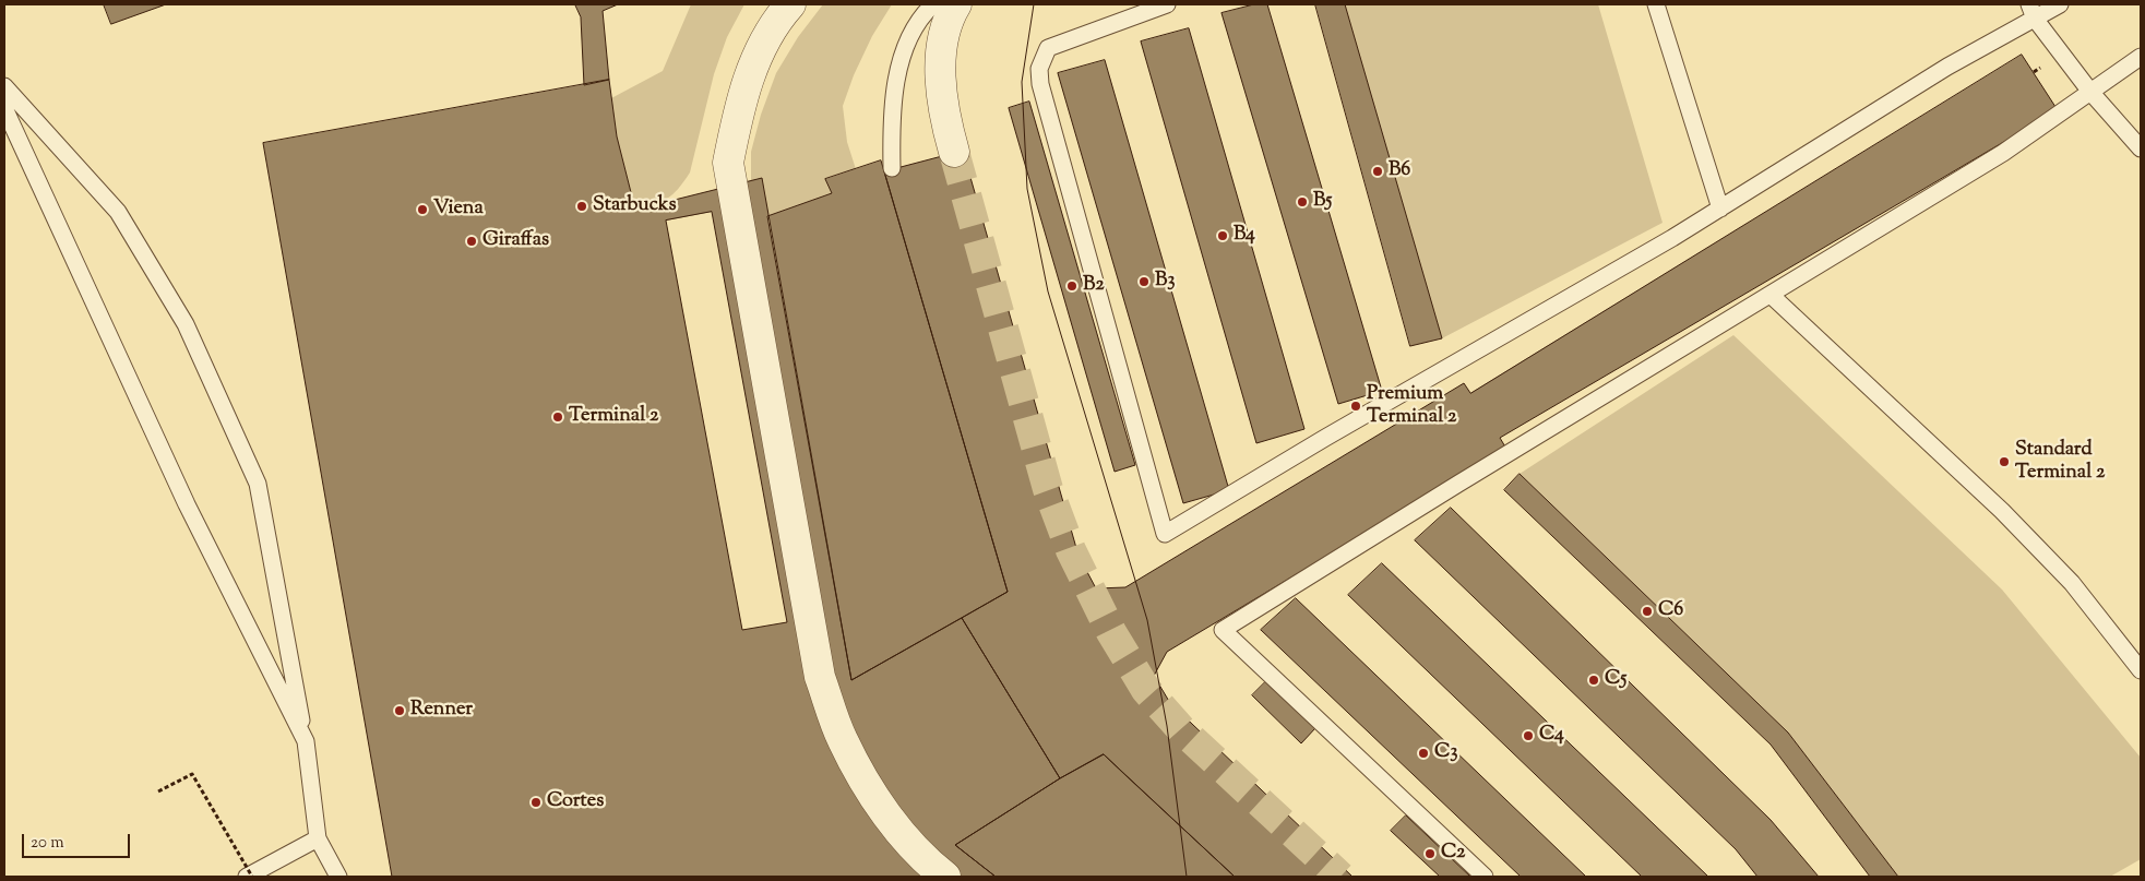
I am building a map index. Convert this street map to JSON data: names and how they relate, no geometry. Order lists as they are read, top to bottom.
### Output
{
  "places": [
    "B6",
    "B5",
    "Starbucks",
    "Viena",
    "B4",
    "Giraffas",
    "B3",
    "B2",
    "Premium Terminal 2",
    "Terminal 2",
    "Standard Terminal 2",
    "C6",
    "C5",
    "Renner",
    "C4",
    "C3",
    "Cortes",
    "C2"
  ],
  "scale_bar": "20 m"
}
